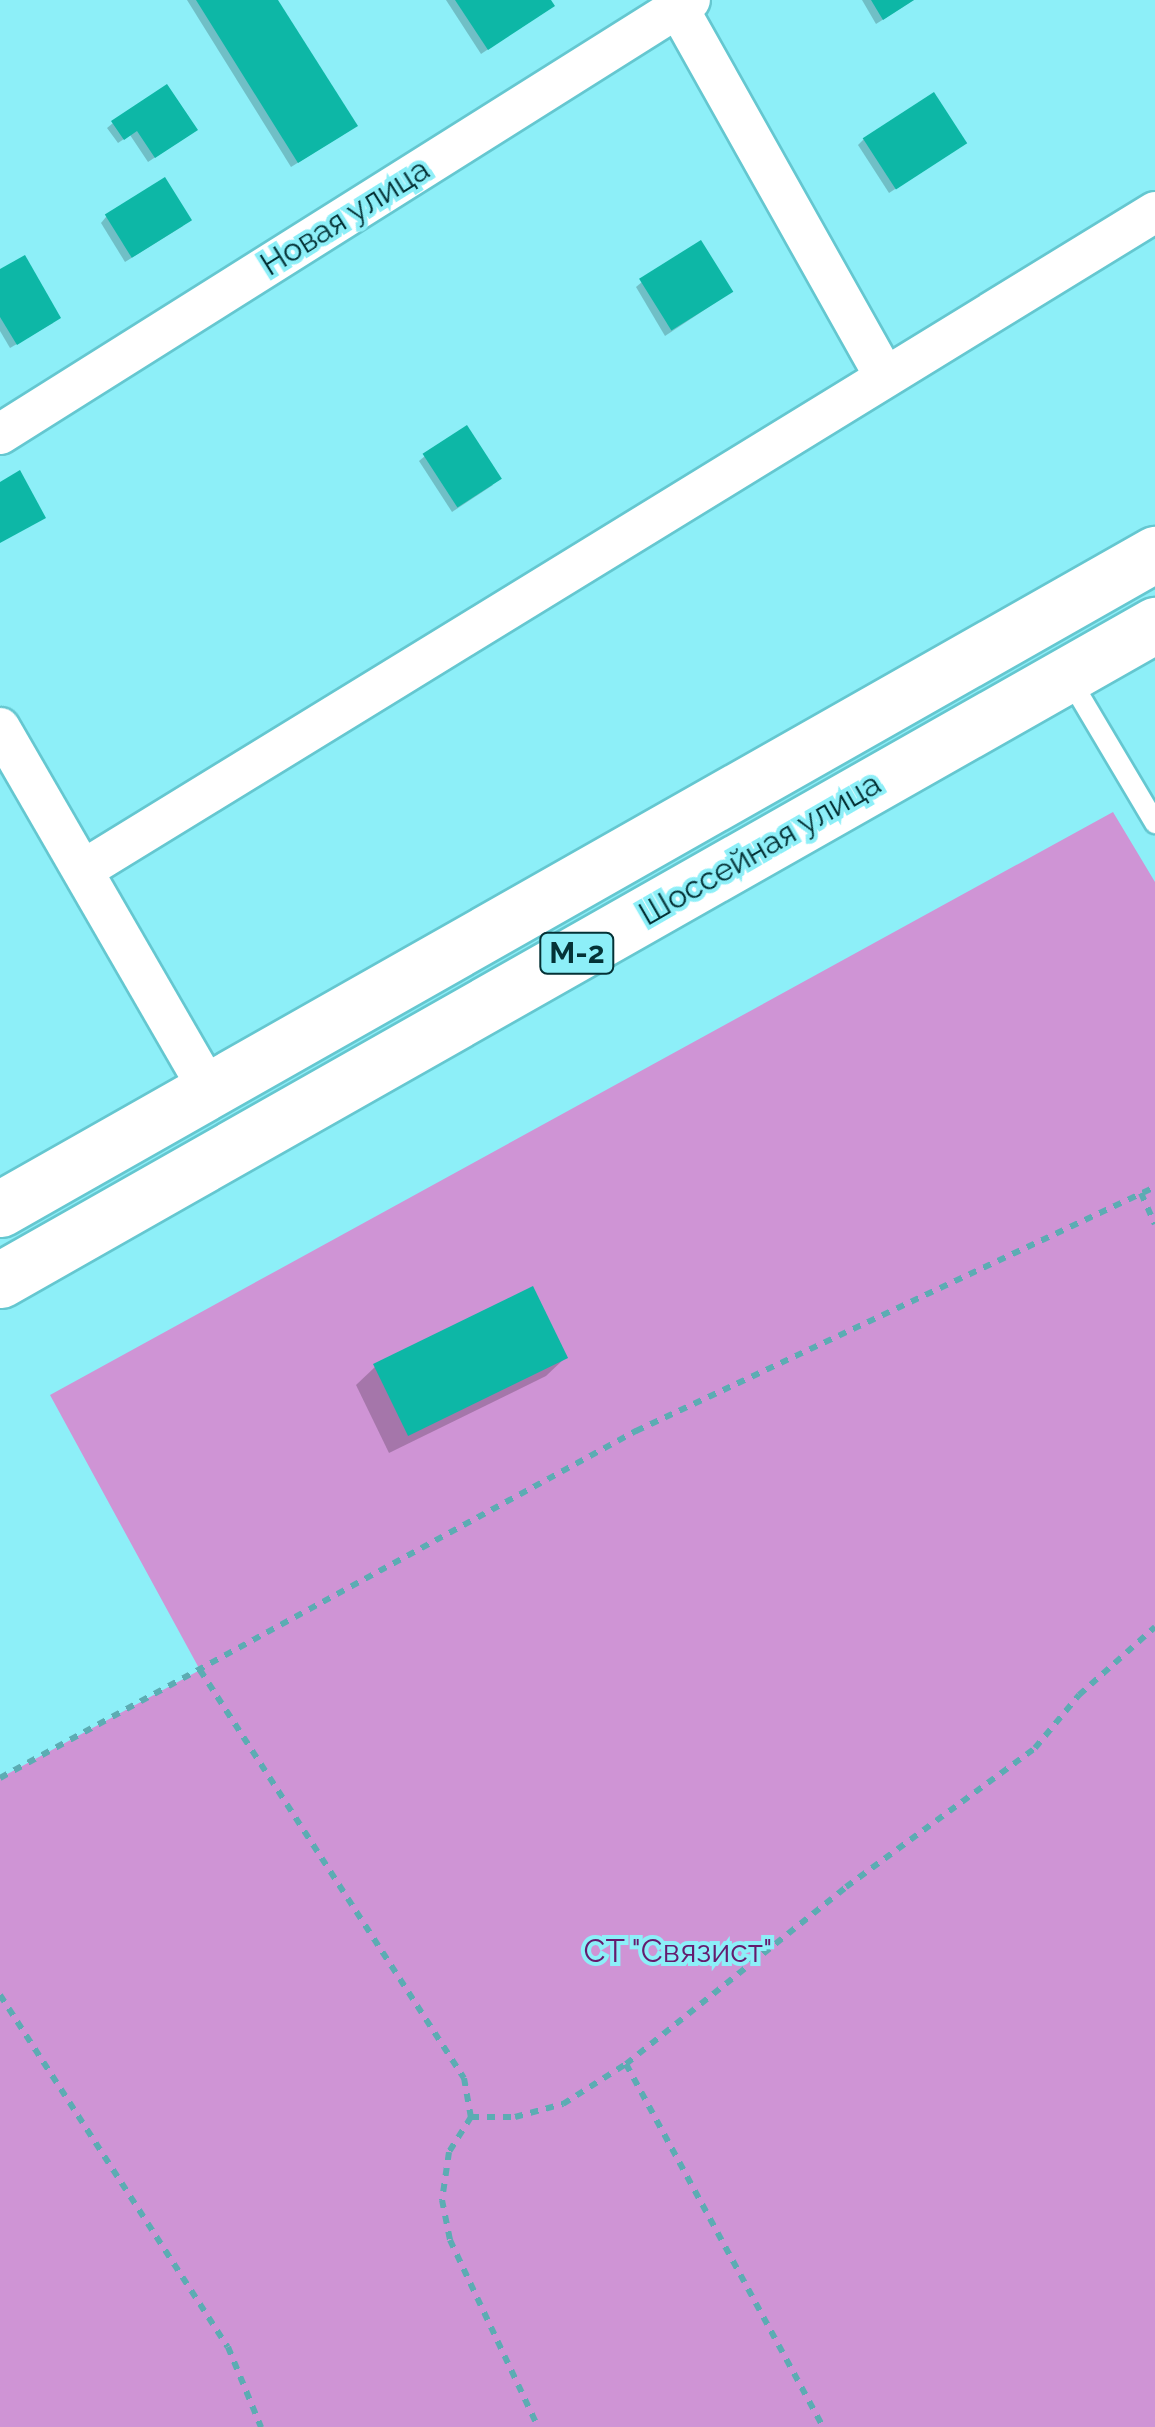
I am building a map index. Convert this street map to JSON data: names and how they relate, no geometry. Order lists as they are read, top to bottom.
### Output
{
  "streets": {
    "highway": ["Шоссейная улица", "М-2"],
    "street": ["Новая улица"]
  },
  "parks": ["СТ \"Связист\""]
}
